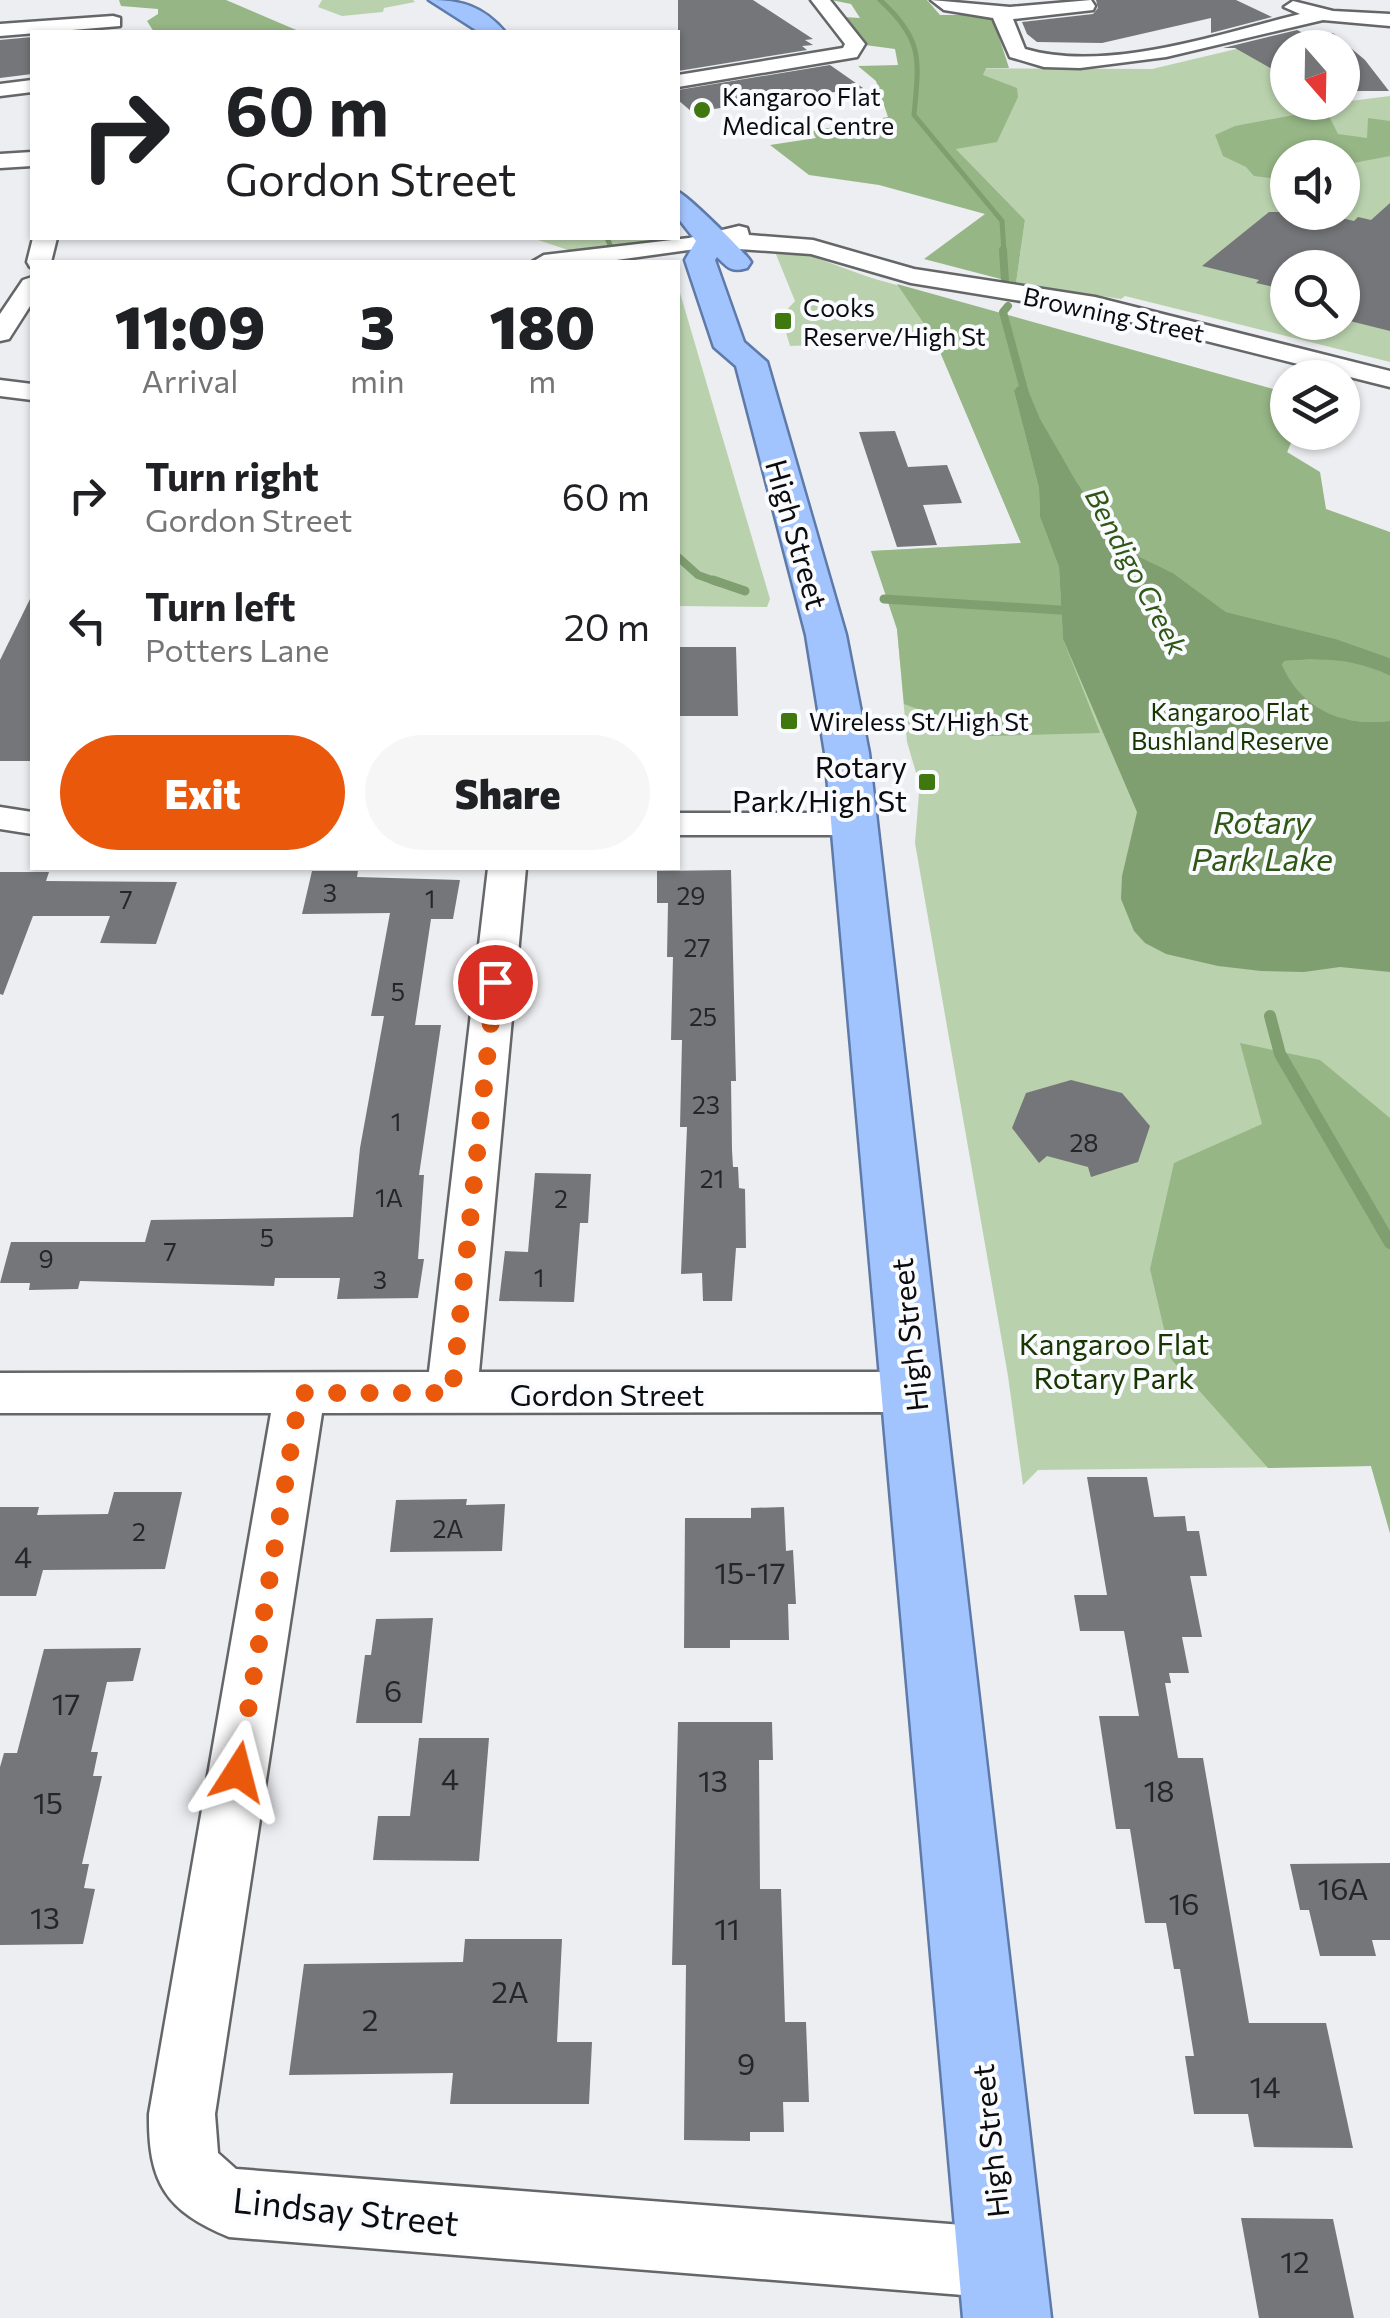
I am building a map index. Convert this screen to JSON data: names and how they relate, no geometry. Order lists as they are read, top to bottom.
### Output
{
  "streets": {
    "highway": ["High Street"],
    "street": ["Browning Street", "Gordon Street", "Lindsay Street"]
  },
  "crossings": [
    ["Browning Street", "High Street"],
    ["High Street", "Gordon Street"],
    ["High Street", "Lindsay Street"],
    ["Gordon Street", "Lindsay Street"]
  ],
  "water": ["Bendigo Creek", "Rotary Park Lake"],
  "parks": ["Kangaroo Flat Bushland Reserve", "Kangaroo Flat Rotary Park"],
  "places": {
    "other": ["Kangaroo Flat Medical Centre"],
    "transit": ["Cooks Reserve/High St", "Wireless St/High St", "Rotary Park/High St"]
  },
  "house_numbers": [
    "3",
    "29",
    "1",
    "7",
    "27",
    "5",
    "25",
    "23",
    "1",
    "28",
    "21",
    "1A",
    "2",
    "5",
    "7",
    "9",
    "1",
    "3",
    "2A",
    "2",
    "4",
    "15-17",
    "6",
    "17",
    "4",
    "13",
    "18",
    "15",
    "16A",
    "16",
    "13",
    "11",
    "2A",
    "2",
    "9",
    "14",
    "12"
  ],
  "north": "bottom",
  "page": {
    "turn": ["60 m", "Gordon Street"],
    "eta": [
      "11:09",
      "Arrival",
      "3",
      "min",
      "180",
      "m"
    ],
    "list": [
      {
        "name": "Turn right",
        "note": "Gordon Street",
        "value": "60 m"
      },
      {
        "name": "Turn left",
        "note": "Potters Lane",
        "value": "20 m"
      }
    ],
    "buttons": ["Exit", "Share"]
  }
}
